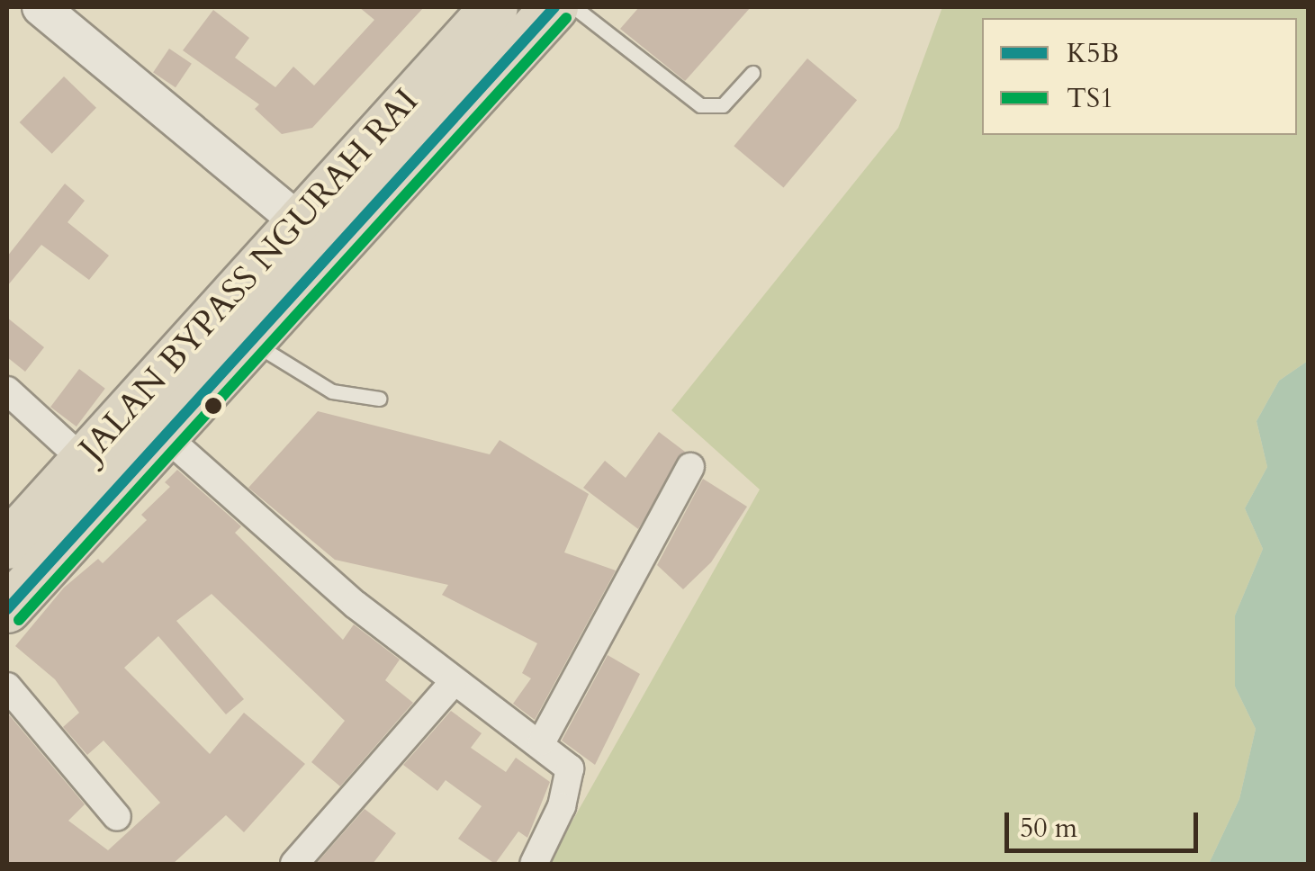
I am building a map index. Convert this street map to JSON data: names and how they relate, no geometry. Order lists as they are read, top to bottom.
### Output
{
  "streets": {
    "highway": ["JALAN BYPASS NGURAH RAI"]
  },
  "lines": ["transit line K5B", "transit line TS1"],
  "legend": ["K5B", "TS1"],
  "scale_bar": "50 m"
}
